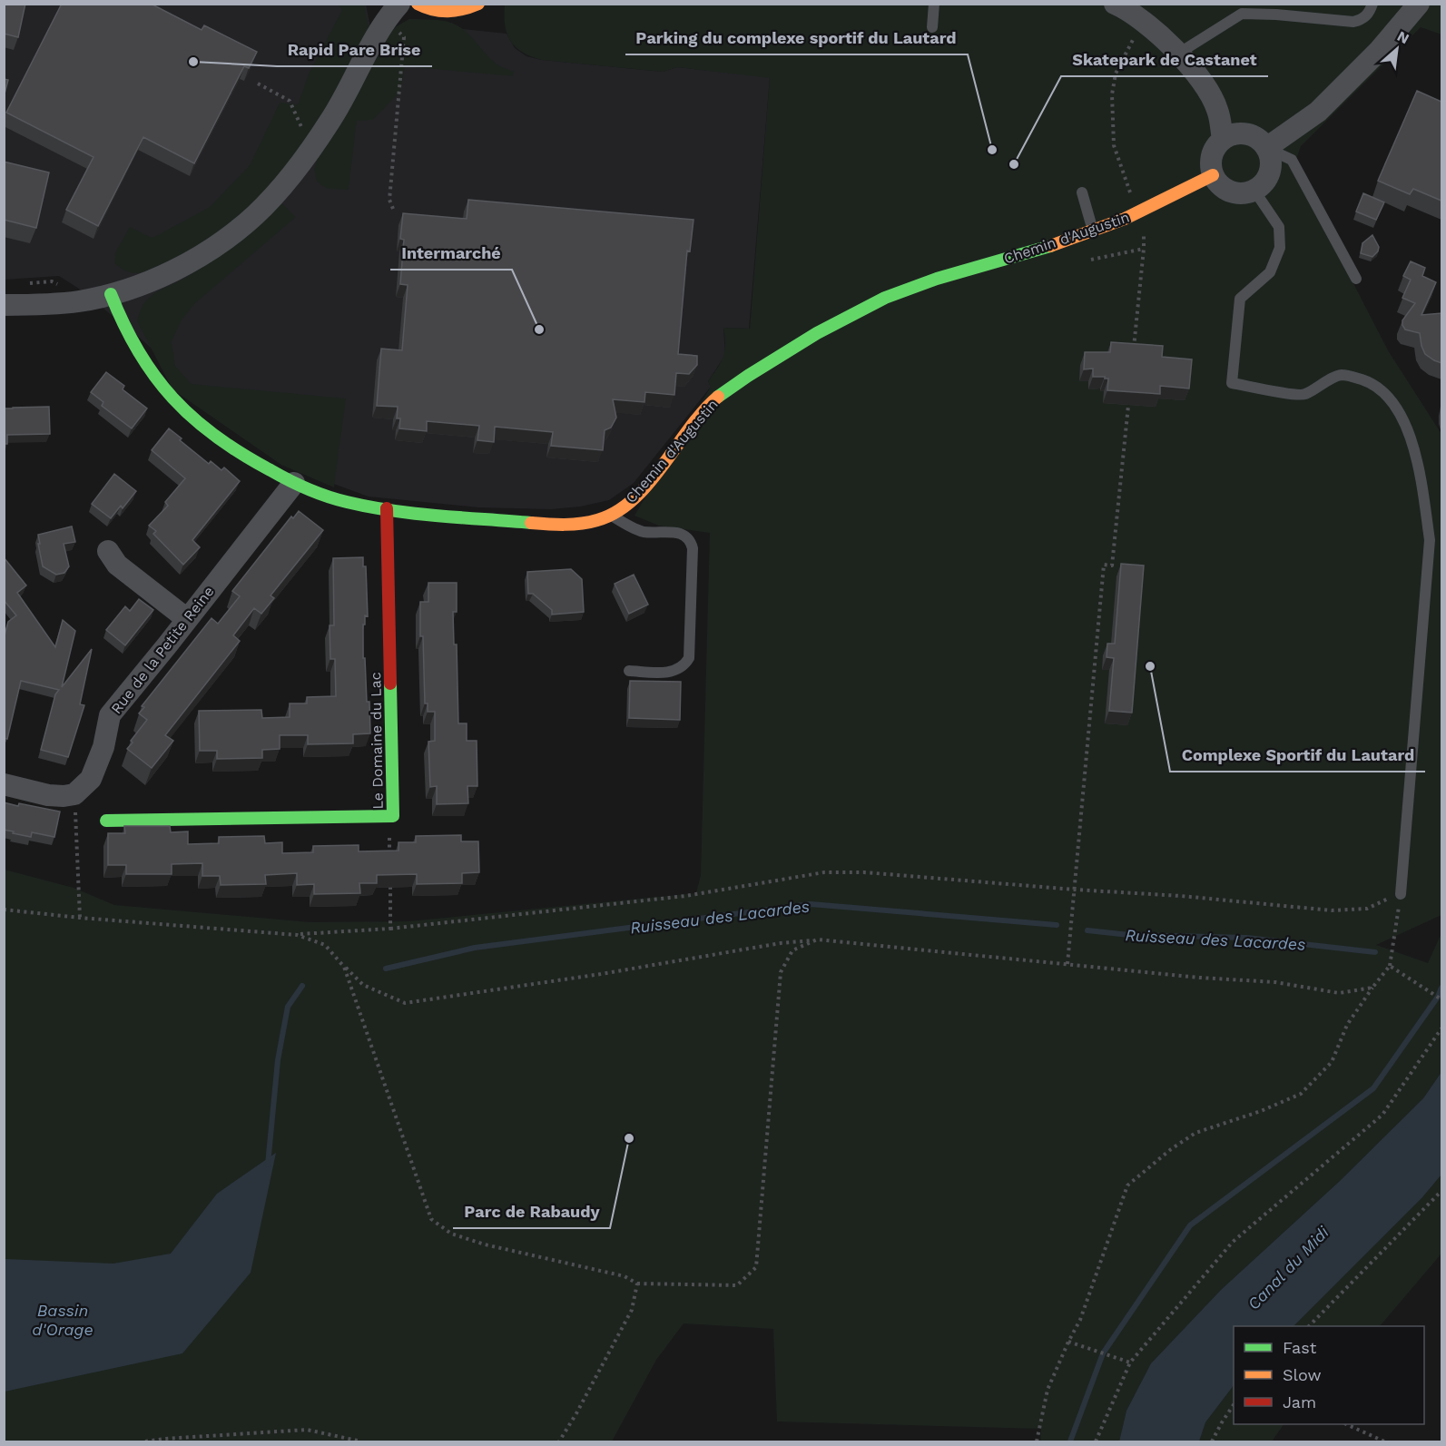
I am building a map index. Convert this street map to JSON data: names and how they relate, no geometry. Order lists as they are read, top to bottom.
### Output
{
  "streets": {
    "street": ["Chemin d'Augustin", "Rue de la Petite Reine", "Le Domaine du Lac"]
  },
  "crossings": [
    ["Chemin d'Augustin", "Rue de la Petite Reine"],
    ["Chemin d'Augustin", "Le Domaine du Lac"]
  ],
  "water": ["Ruisseau des Lacardes", "Canal du Midi", "Bassin d'Orage"],
  "places": [
    "Rapid Pare Brise",
    "Parking du complexe sportif du Lautard",
    "Skatepark de Castanet",
    "Intermarché",
    "Complexe Sportif du Lautard",
    "Parc de Rabaudy"
  ],
  "legend": ["Fast", "Slow", "Jam"],
  "north": "top right"
}
